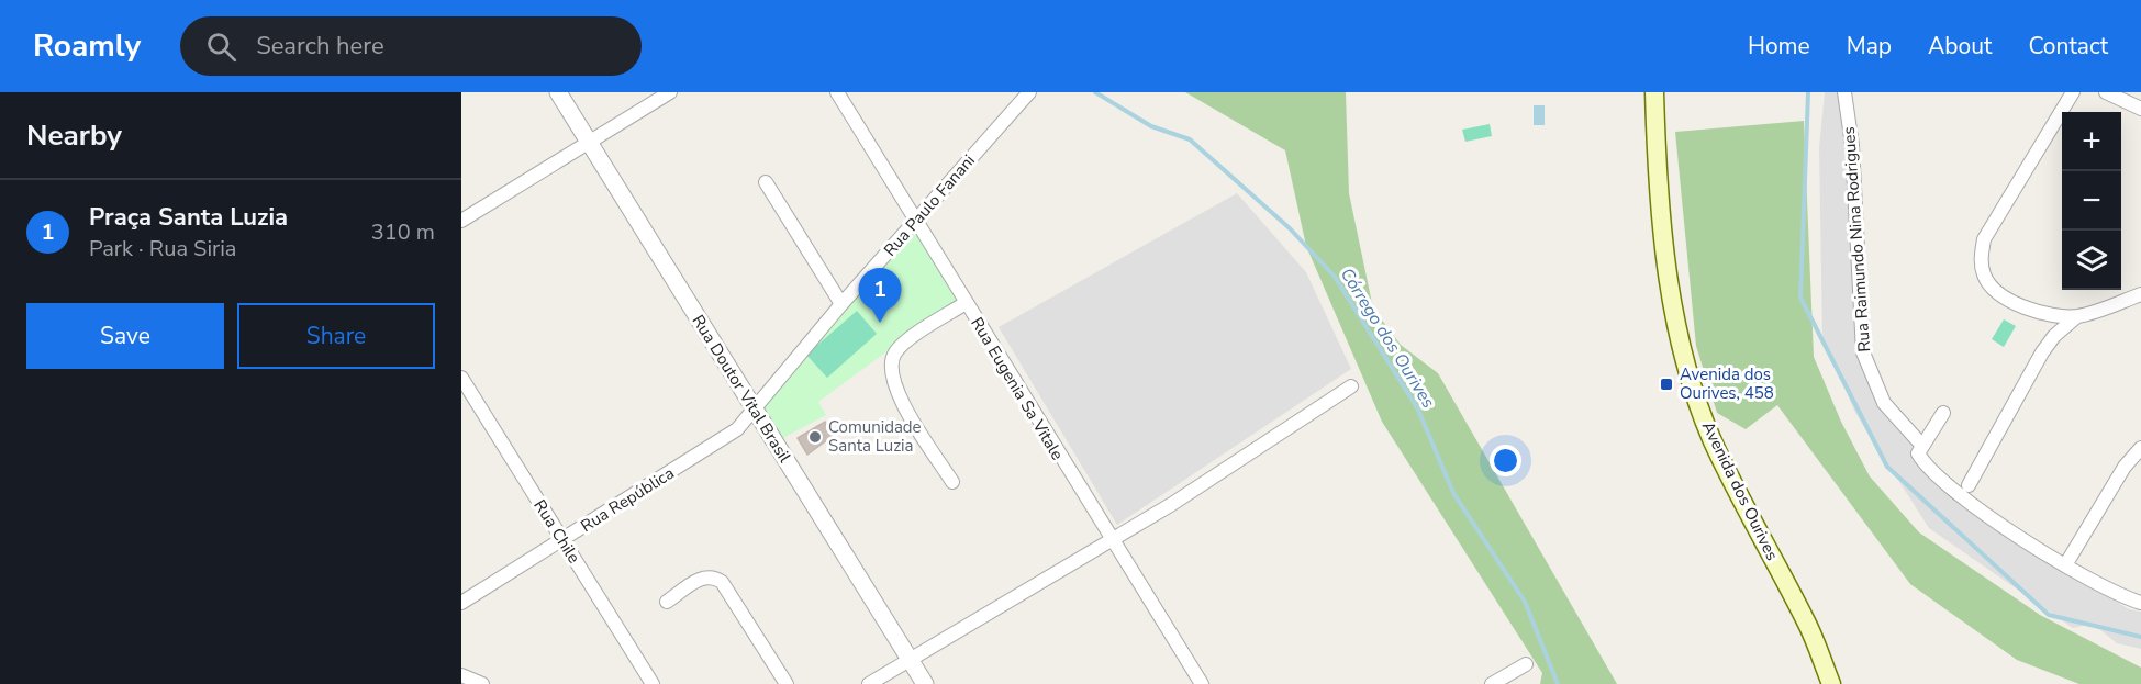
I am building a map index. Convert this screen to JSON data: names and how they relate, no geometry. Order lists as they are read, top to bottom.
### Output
{
  "streets": {
    "main road": ["Avenida dos Ourives"],
    "street": [
      "Rua Paulo Fanani",
      "Rua Raimundo Nina Rodrigues",
      "Rua Doutor Vital Brasil",
      "Rua Eugenia Sa Vitale",
      "Rua República",
      "Rua Chile"
    ]
  },
  "crossings": [
    ["Rua Paulo Fanani", "Rua Doutor Vital Brasil"],
    ["Rua Paulo Fanani", "Rua Eugenia Sa Vitale"],
    ["Rua Paulo Fanani", "Rua República"],
    ["Rua Doutor Vital Brasil", "Rua República"],
    ["Rua República", "Rua Chile"]
  ],
  "water": ["Córrego dos Ourives"],
  "places": {
    "transit": ["Avenida dos Ourives, 458"],
    "other": ["Comunidade Santa Luzia"]
  },
  "page": {
    "header": "Roamly",
    "search": "Search here",
    "nav": [
      "Home",
      "Map",
      "About",
      "Contact"
    ],
    "heading": "Nearby",
    "map_buttons": ["+", "−"],
    "list": [
      {
        "mark": "1",
        "name": "Praça Santa Luzia",
        "note": "Park · Rua Siria",
        "value": "310 m"
      }
    ],
    "pins": "1",
    "buttons": ["Save", "Share"]
  }
}
